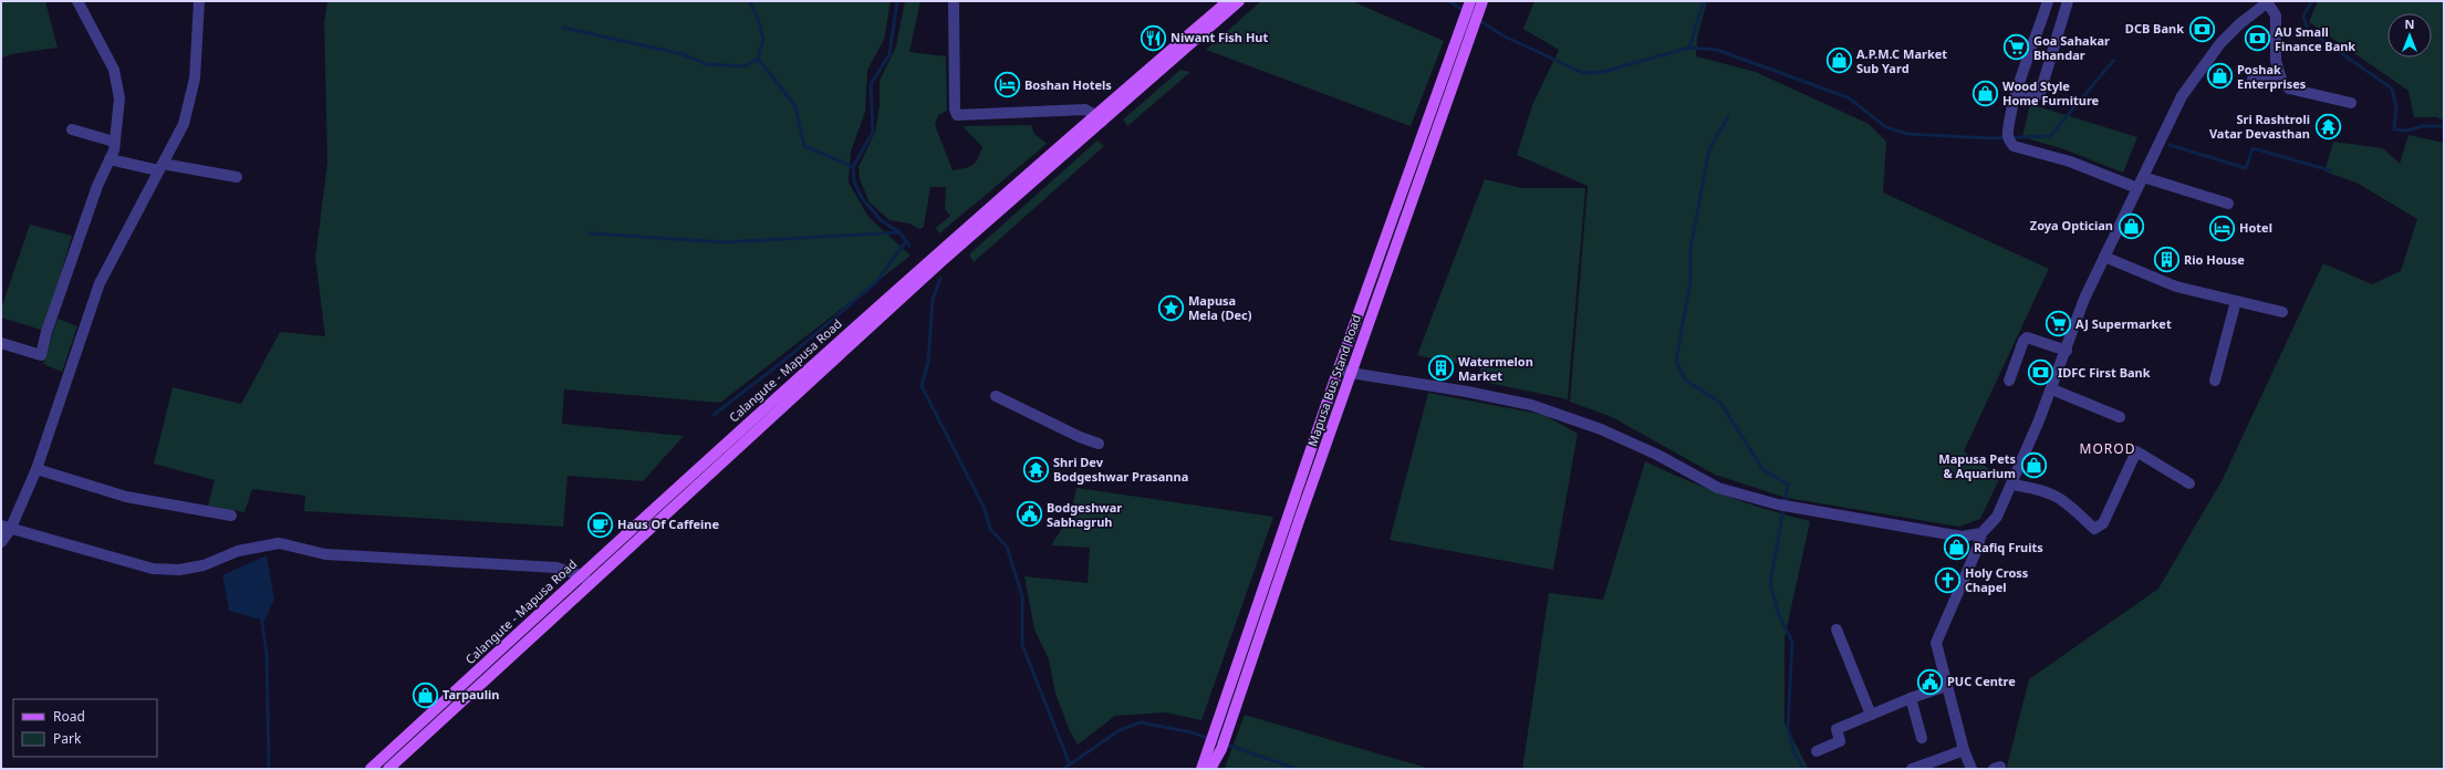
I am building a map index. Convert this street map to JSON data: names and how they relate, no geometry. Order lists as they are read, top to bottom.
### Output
{
  "streets": {
    "main road": ["Calangute - Mapusa Road", "Mapusa Bus Stand Road"]
  },
  "districts": ["MOROD"],
  "places": {
    "bank": ["DCB Bank", "AU Small Finance Bank", "IDFC First Bank"],
    "restaurant": ["Niwant Fish Hut"],
    "supermarket": ["Goa Sahakar Bhandar", "AJ Supermarket"],
    "shop": [
      "A.P.M.C Market Sub Yard",
      "Poshak Enterprises",
      "Wood Style Home Furniture",
      "Zoya Optician",
      "Mapusa Pets & Aquarium",
      "Rafiq Fruits",
      "Tarpaulin"
    ],
    "hotel": ["Boshan Hotels", "Hotel"],
    "temple": ["Sri Rashtroli Vatar Devasthan", "Shri Dev Bodgeshwar Prasanna"],
    "building": ["Rio House", "Watermelon Market"],
    "place": ["Mapusa Mela (Dec)"],
    "public building": ["Bodgeshwar Sabhagruh", "PUC Centre"],
    "cafe": ["Haus Of Caffeine"],
    "church": ["Holy Cross Chapel"]
  },
  "legend": ["Road", "Park"],
  "north": "top"
}
